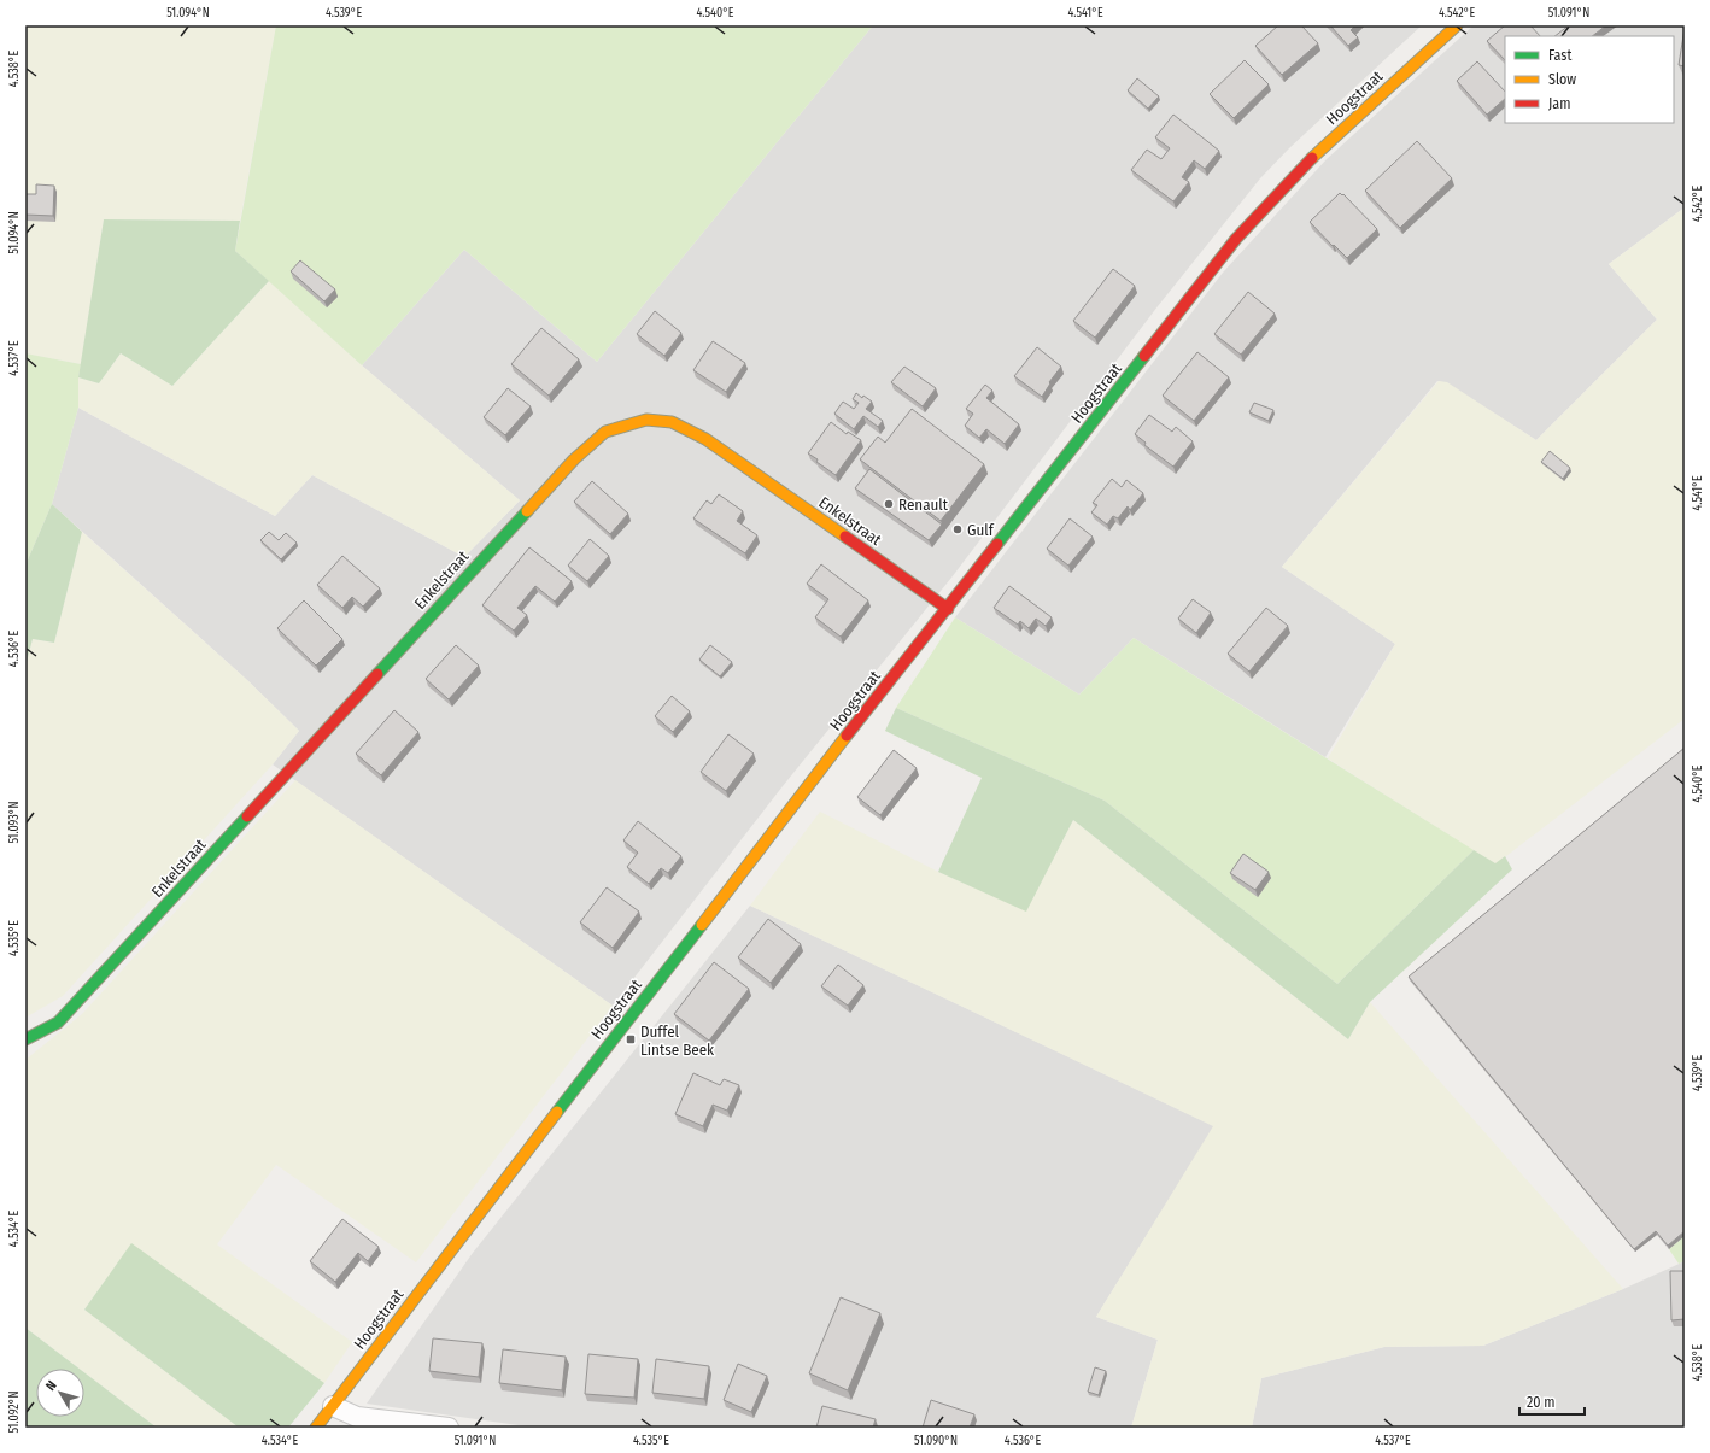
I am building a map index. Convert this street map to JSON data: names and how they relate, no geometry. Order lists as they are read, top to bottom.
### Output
{
  "streets": {
    "street": ["Hoogstraat", "Enkelstraat"]
  },
  "crossings": [
    ["Hoogstraat", "Enkelstraat"]
  ],
  "places": {
    "other": ["Renault", "Gulf"],
    "transit": ["Duffel Lintse Beek"]
  },
  "legend": ["Fast", "Slow", "Jam"],
  "scale_bar": "20 m",
  "north": "top left",
  "coordinates": [
    "51.094°N",
    "4.539°E",
    "4.540°E",
    "4.541°E",
    "4.542°E",
    "51.091°N",
    "4.538°E",
    "4.537°E",
    "4.536°E",
    "51.093°N",
    "4.535°E",
    "4.534°E",
    "51.092°N",
    "51.090°N"
  ]
}
